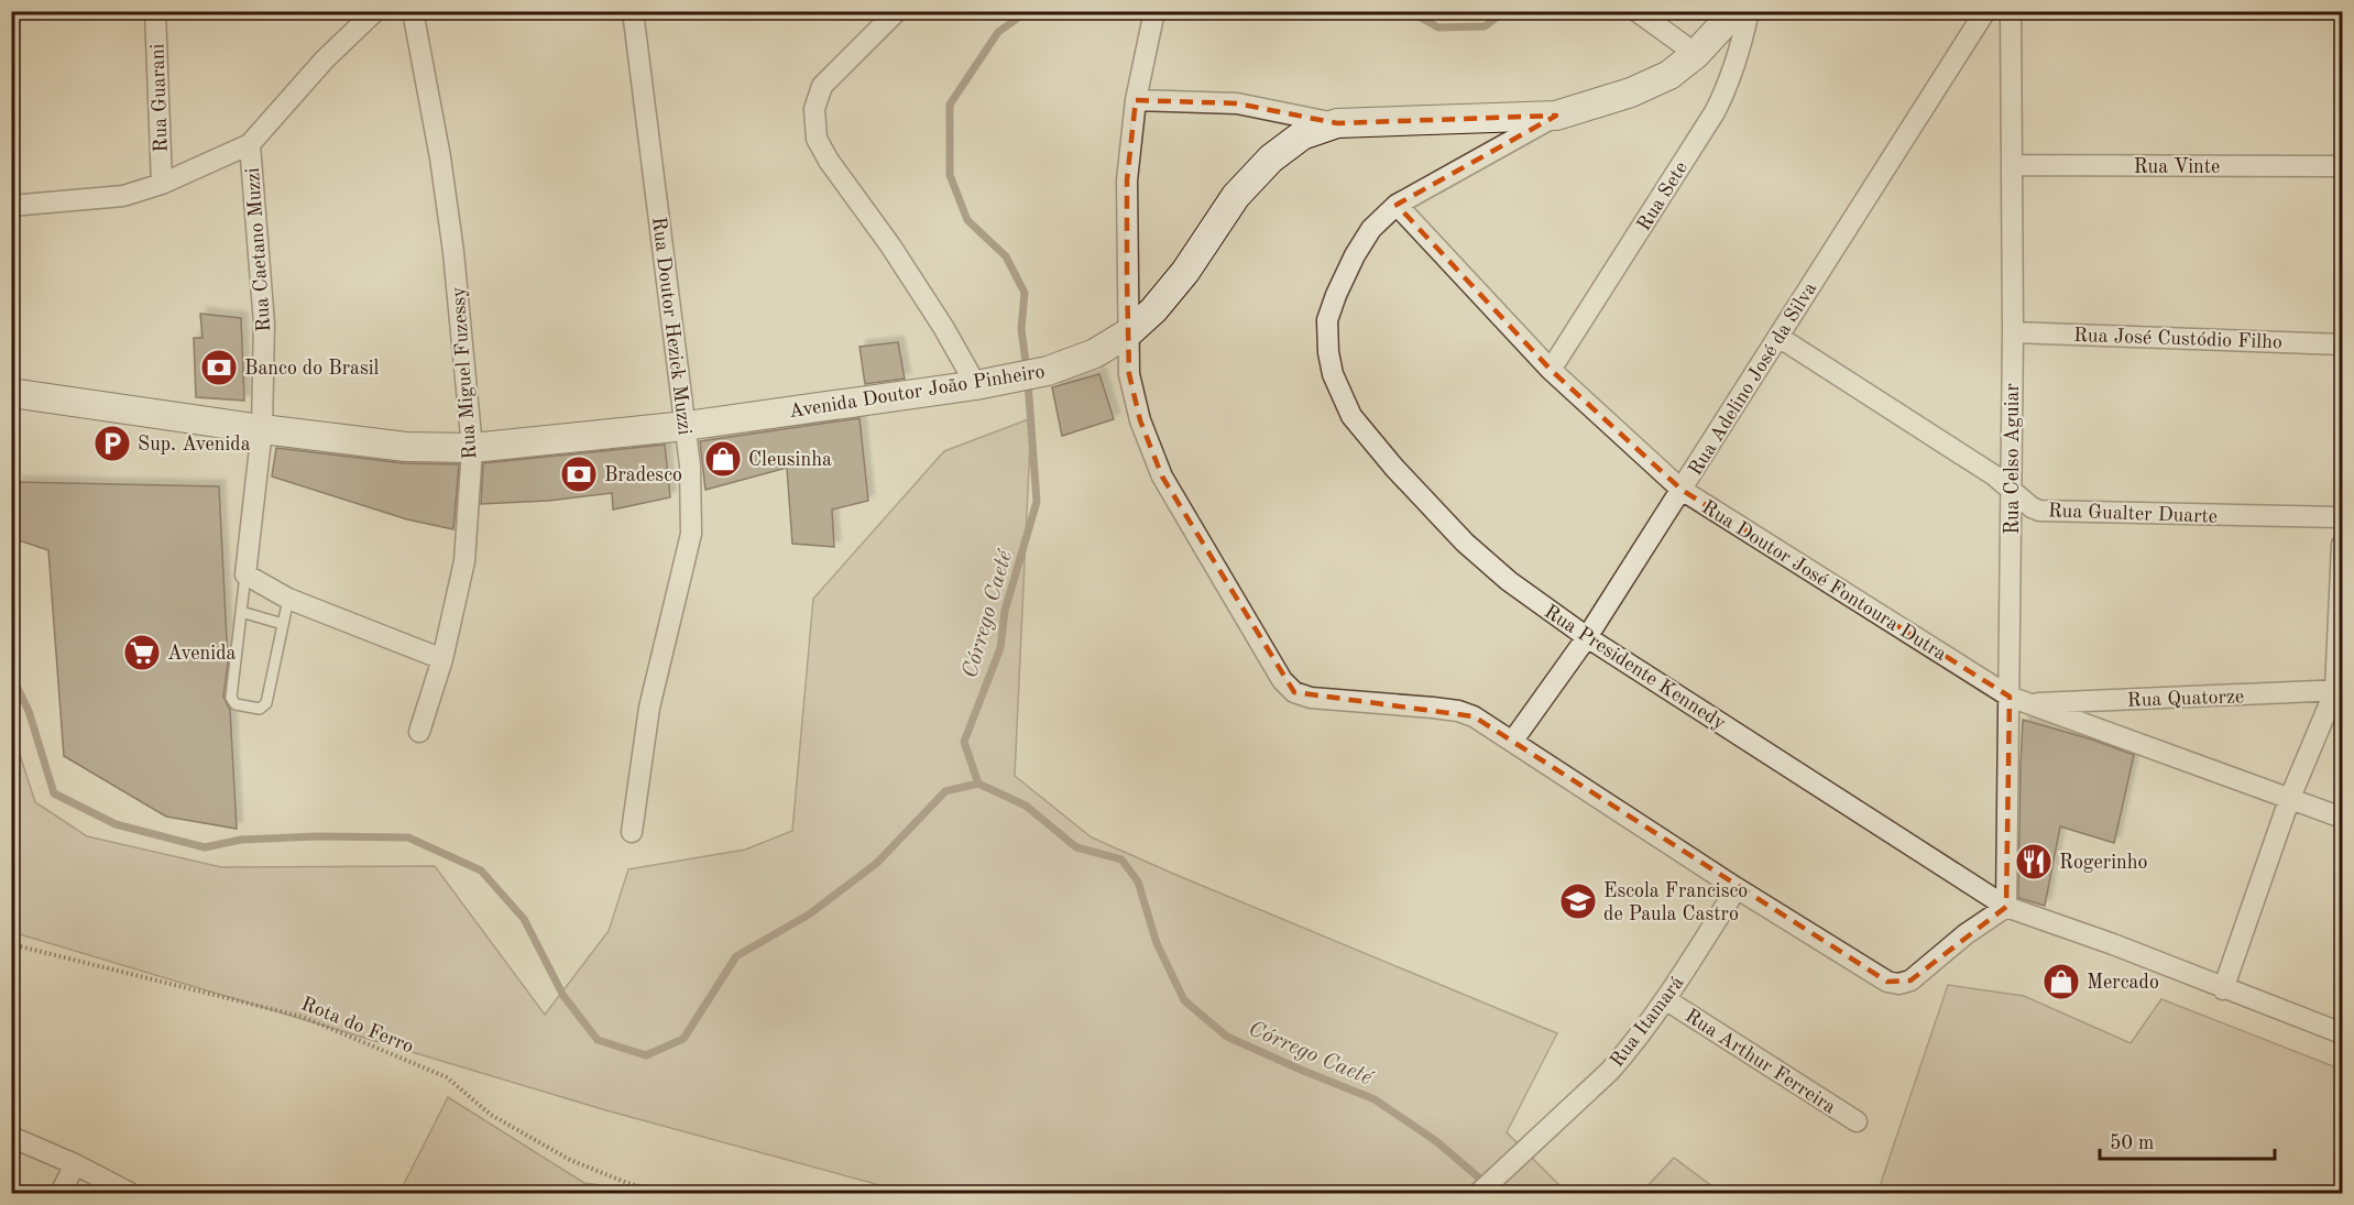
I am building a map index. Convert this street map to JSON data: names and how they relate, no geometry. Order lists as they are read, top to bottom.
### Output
{
  "streets": {
    "main road": ["Avenida Doutor João Pinheiro"],
    "street": [
      "Rua Guarani",
      "Rua Vinte",
      "Rua Sete",
      "Rua Caetano Muzzi",
      "Rua Doutor Hezick Muzzi",
      "Rua José Custódio Filho",
      "Rua Miguel Fuzessy",
      "Rua Adelino José da Silva",
      "Rua Celso Aguiar",
      "Rua Gualter Duarte",
      "Rua Doutor José Fontoura Dutra",
      "Rua Presidente Kennedy",
      "Rua Quatorze",
      "Rua Itamará",
      "Rua Arthur Ferreira"
    ],
    "path": ["Rota do Ferro"]
  },
  "crossings": [
    ["Rua Vinte", "Rua Celso Aguiar"],
    ["Rua Sete", "Rua Doutor José Fontoura Dutra"],
    ["Rua Caetano Muzzi", "Avenida Doutor João Pinheiro"],
    ["Rua Doutor Hezick Muzzi", "Avenida Doutor João Pinheiro"],
    ["Rua José Custódio Filho", "Rua Celso Aguiar"],
    ["Rua Miguel Fuzessy", "Avenida Doutor João Pinheiro"],
    ["Rua Adelino José da Silva", "Rua Gualter Duarte"],
    ["Rua Adelino José da Silva", "Rua Doutor José Fontoura Dutra"],
    ["Rua Adelino José da Silva", "Rua Presidente Kennedy"],
    ["Avenida Doutor João Pinheiro", "Rua Presidente Kennedy"],
    ["Rua Celso Aguiar", "Rua Gualter Duarte"],
    ["Rua Celso Aguiar", "Rua Doutor José Fontoura Dutra"],
    ["Rua Celso Aguiar", "Rua Presidente Kennedy"],
    ["Rua Doutor José Fontoura Dutra", "Rua Presidente Kennedy"],
    ["Rua Doutor José Fontoura Dutra", "Rua Quatorze"],
    ["Rua Itamará", "Rua Arthur Ferreira"]
  ],
  "water": ["Córrego Caeté"],
  "places": {
    "bank": ["Banco do Brasil", "Bradesco"],
    "parking": ["Sup. Avenida"],
    "shop": ["Cleusinha", "Mercado"],
    "supermarket": ["Avenida"],
    "restaurant": ["Rogerinho"],
    "school or university": ["Escola Francisco de Paula Castro"]
  },
  "scale_bar": "50 m"
}
